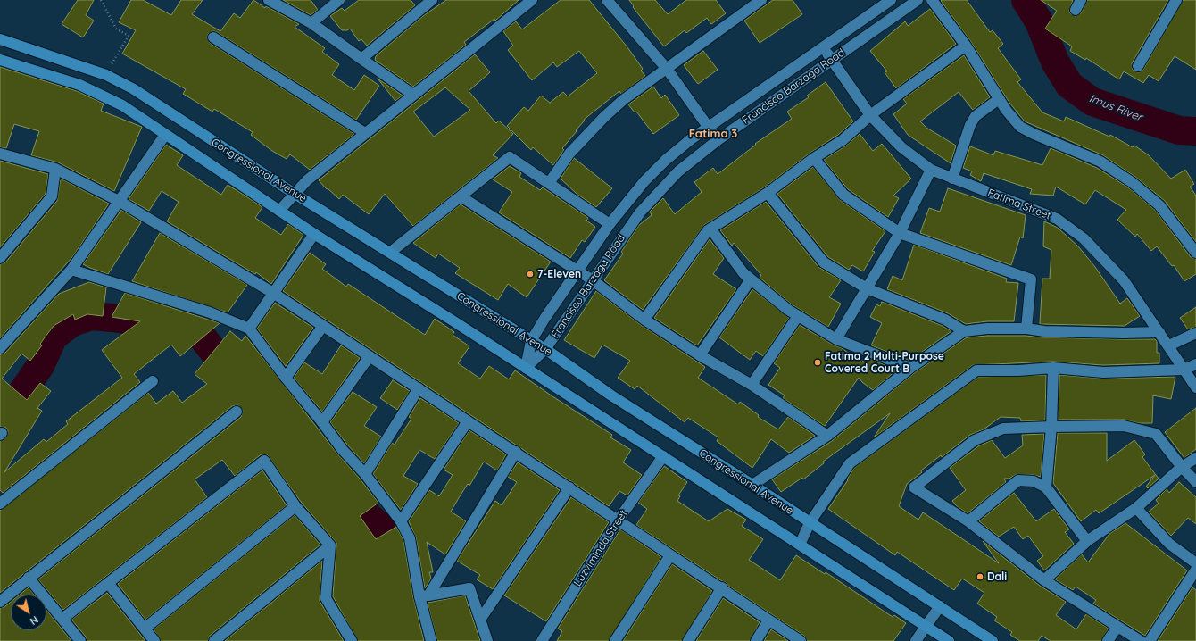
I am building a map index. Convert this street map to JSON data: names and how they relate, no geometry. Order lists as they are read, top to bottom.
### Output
{
  "streets": {
    "main road": ["Congressional Avenue"],
    "street": ["Francisco Barzaga Road", "Fatima Street", "Luzviminda Street"]
  },
  "crossings": [
    ["Francisco Barzaga Road", "Congressional Avenue"],
    ["Francisco Barzaga Road", "Fatima Street"],
    ["Congressional Avenue", "Luzviminda Street"]
  ],
  "districts": ["Fatima 3"],
  "water": ["Imus River"],
  "places": ["7-Eleven", "Fatima 2 Multi-Purpose Covered Court B", "Dali"],
  "north": "bottom right"
}
